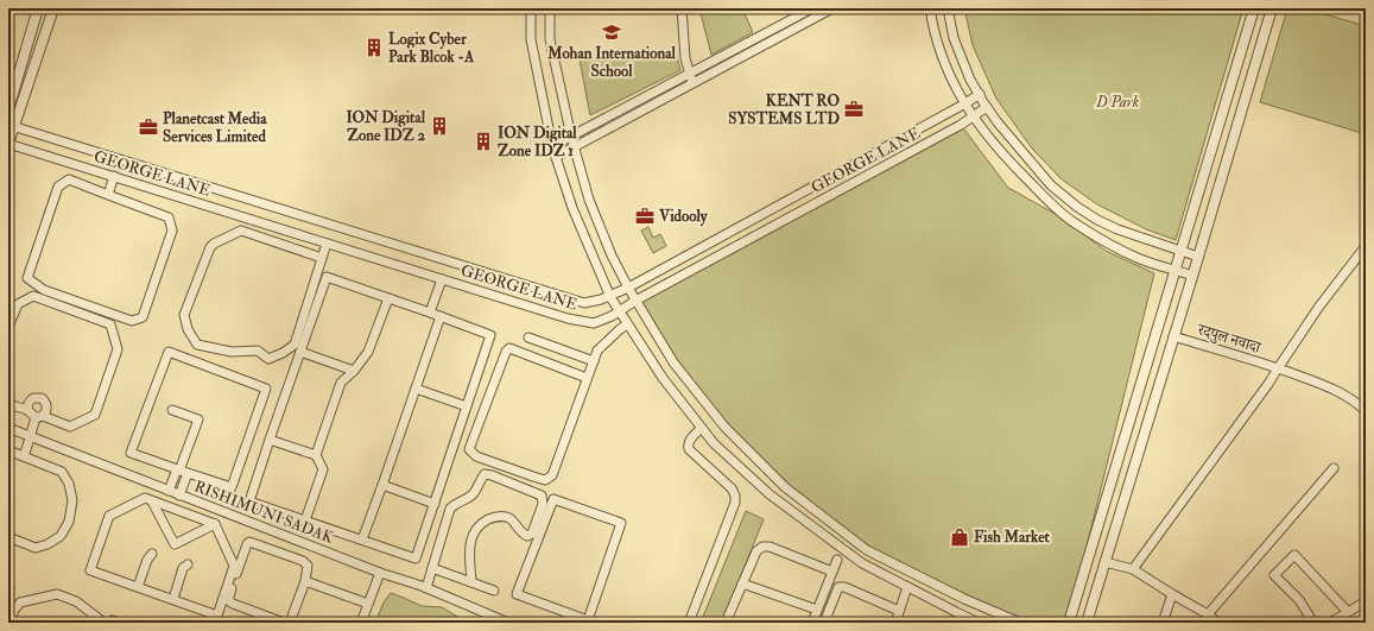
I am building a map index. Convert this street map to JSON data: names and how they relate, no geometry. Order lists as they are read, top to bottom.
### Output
{
  "streets": {
    "street": ["GEORGE LANE", "रदपुल नवादा", "RISHIMUNI SADAK"]
  },
  "parks": ["D Park"],
  "places": {
    "school or university": ["Mohan International School"],
    "building": ["Logix Cyber Park Blcok -A", "ION Digital Zone IDZ 2", "ION Digital Zone IDZ 1"],
    "office": ["KENT RO SYSTEMS LTD", "Planetcast Media Services Limited", "Vidooly"],
    "shop": ["Fish Market"]
  }
}
